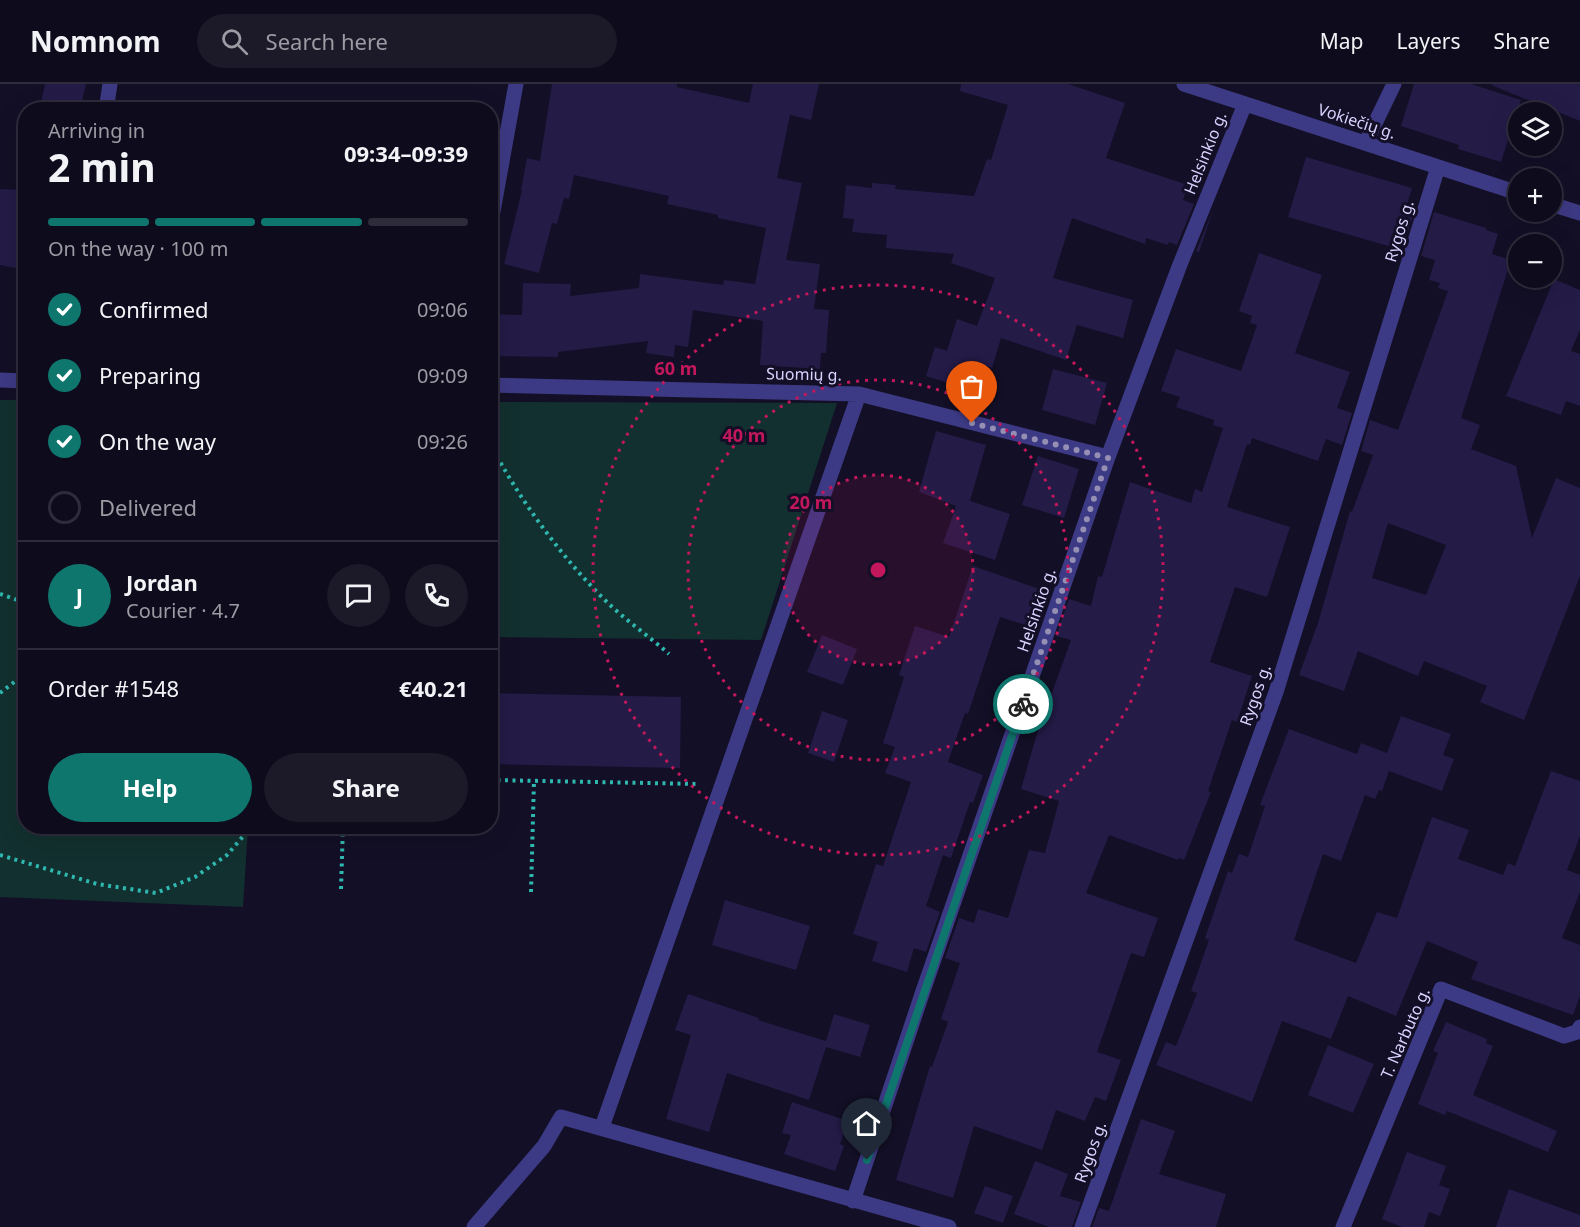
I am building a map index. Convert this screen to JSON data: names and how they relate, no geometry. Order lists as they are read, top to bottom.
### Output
{
  "streets": {
    "street": [
      "Vokiečių g.",
      "Helsinkio g.",
      "Rygos g.",
      "Suomių g.",
      "T. Narbuto g."
    ]
  },
  "crossings": [
    ["Vokiečių g.", "Helsinkio g."],
    ["Vokiečių g.", "Rygos g."],
    ["Helsinkio g.", "Suomių g."]
  ],
  "page": {
    "header": "Nomnom",
    "search": "Search here",
    "nav": ["Map", "Layers", "Share"],
    "map_buttons": ["+", "−"],
    "heading": ["2 min", "Arriving in", "09:34–09:39"],
    "panel": [
      "Jordan",
      "Courier · 4.7",
      "Order #1548",
      "€40.21"
    ],
    "bar": "On the way · 100 m",
    "list": [
      ["Confirmed", "09:06"],
      ["Preparing", "09:09"],
      ["On the way", "09:26"],
      "Delivered"
    ],
    "round": "J",
    "buttons": ["Help", "Share"]
  },
  "rings": ["60 m", "40 m", "20 m"]
}
